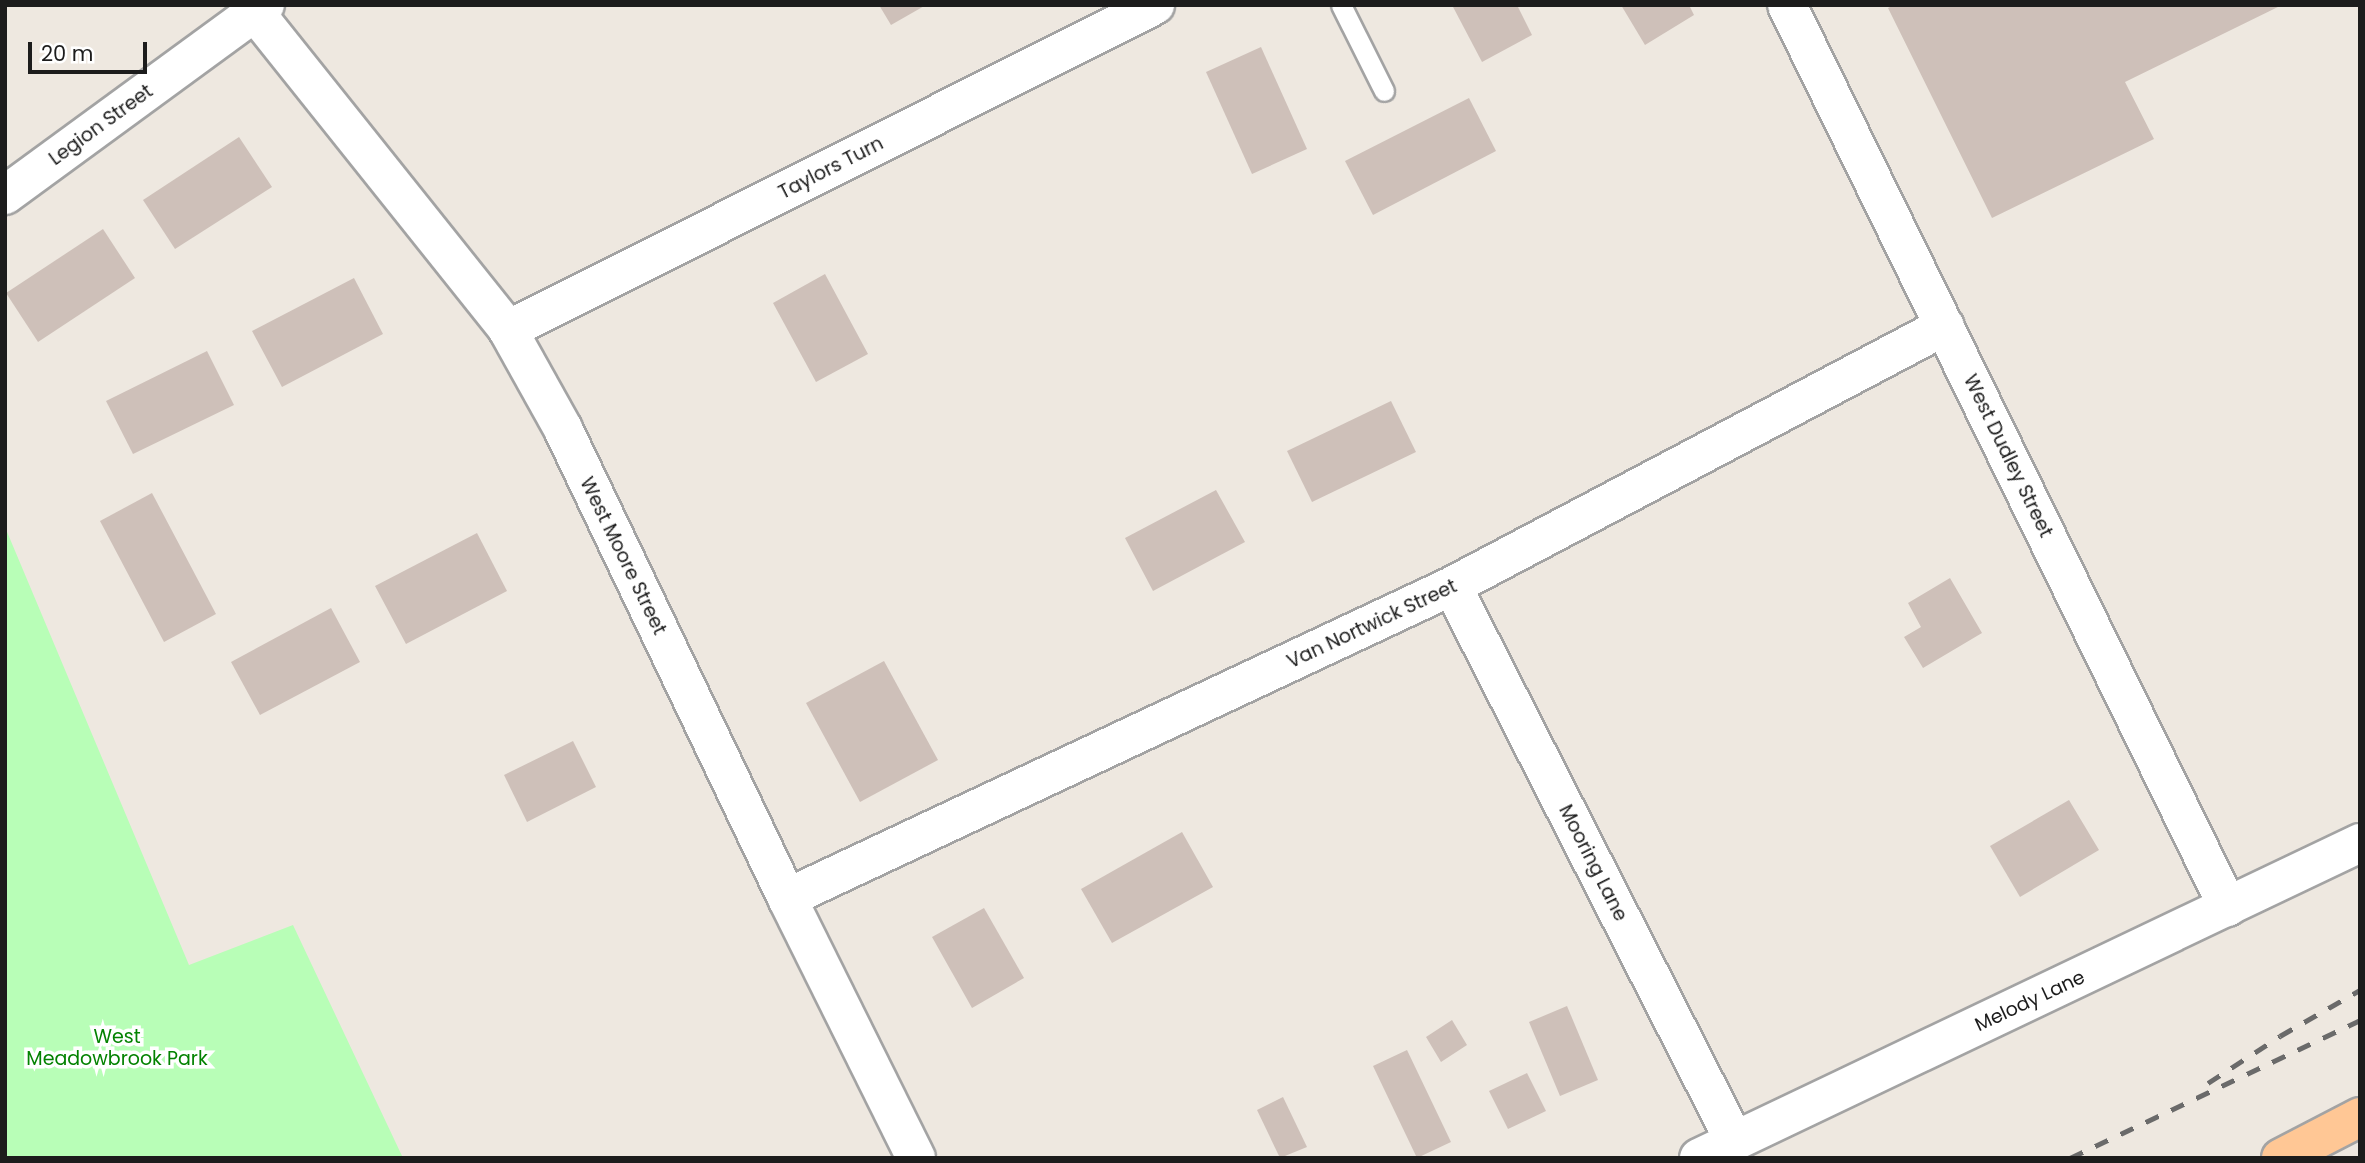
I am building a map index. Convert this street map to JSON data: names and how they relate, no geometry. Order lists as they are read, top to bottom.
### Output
{
  "streets": {
    "street": [
      "Legion Street",
      "Taylors Turn",
      "West Dudley Street",
      "West Moore Street",
      "Van Nortwick Street",
      "Mooring Lane",
      "Melody Lane"
    ]
  },
  "crossings": [
    ["Legion Street", "West Moore Street"],
    ["Taylors Turn", "West Moore Street"],
    ["West Dudley Street", "Van Nortwick Street"],
    ["West Dudley Street", "Melody Lane"],
    ["West Moore Street", "Van Nortwick Street"],
    ["Van Nortwick Street", "Mooring Lane"],
    ["Mooring Lane", "Melody Lane"]
  ],
  "parks": ["West Meadowbrook Park"],
  "scale_bar": "20 m"
}
